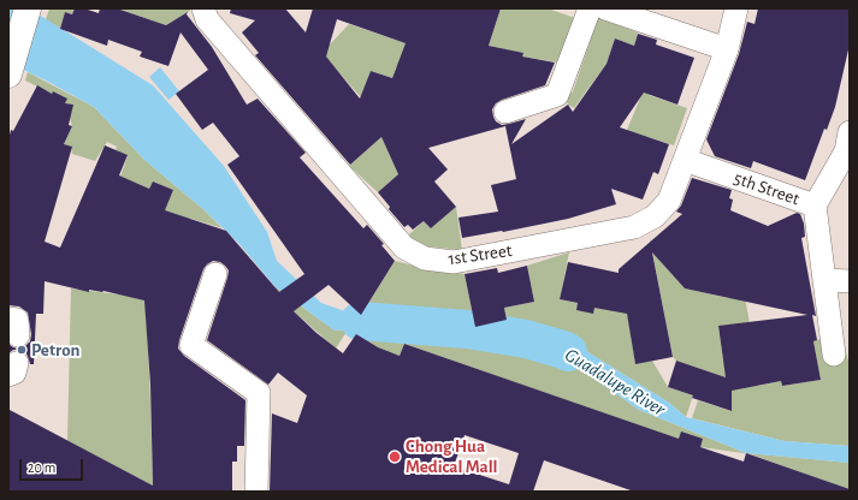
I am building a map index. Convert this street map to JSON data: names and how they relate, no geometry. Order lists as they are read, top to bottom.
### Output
{
  "streets": {
    "street": ["5th Street", "1st Street"]
  },
  "crossings": [
    ["5th Street", "1st Street"]
  ],
  "water": ["Guadalupe River"],
  "places": ["Petron", "Chong Hua Medical Mall"],
  "scale_bar": "20 m"
}
